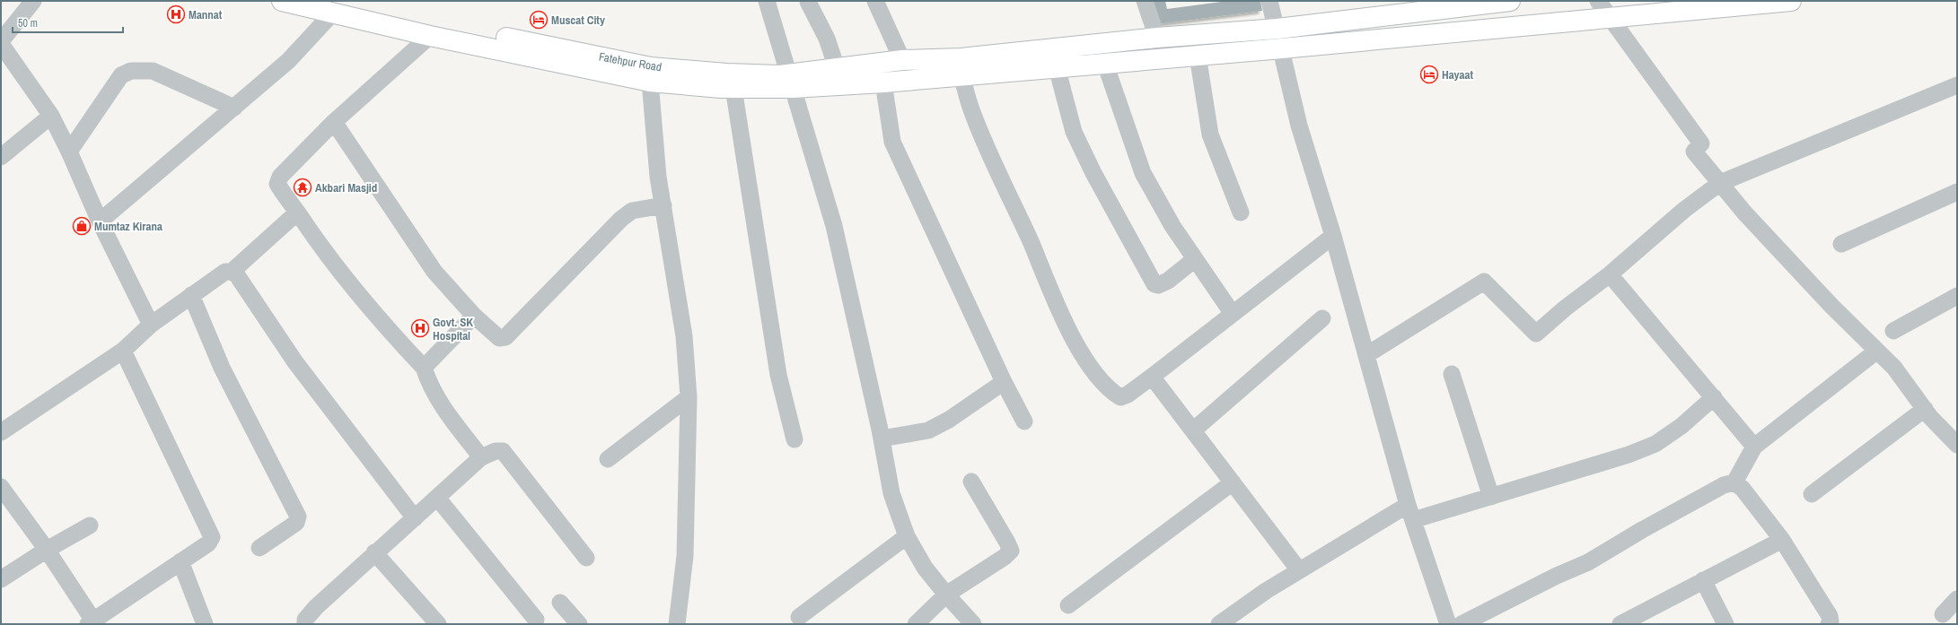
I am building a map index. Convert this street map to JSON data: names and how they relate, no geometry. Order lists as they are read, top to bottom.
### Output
{
  "streets": {
    "street": ["Fatehpur Road"]
  },
  "places": {
    "hospital": ["Mannat", "Govt. SK Hospital"],
    "hotel": ["Muscat City", "Hayaat"],
    "temple": ["Akbari Masjid"],
    "shop": ["Mumtaz Kirana"]
  },
  "scale_bar": "50 m"
}
